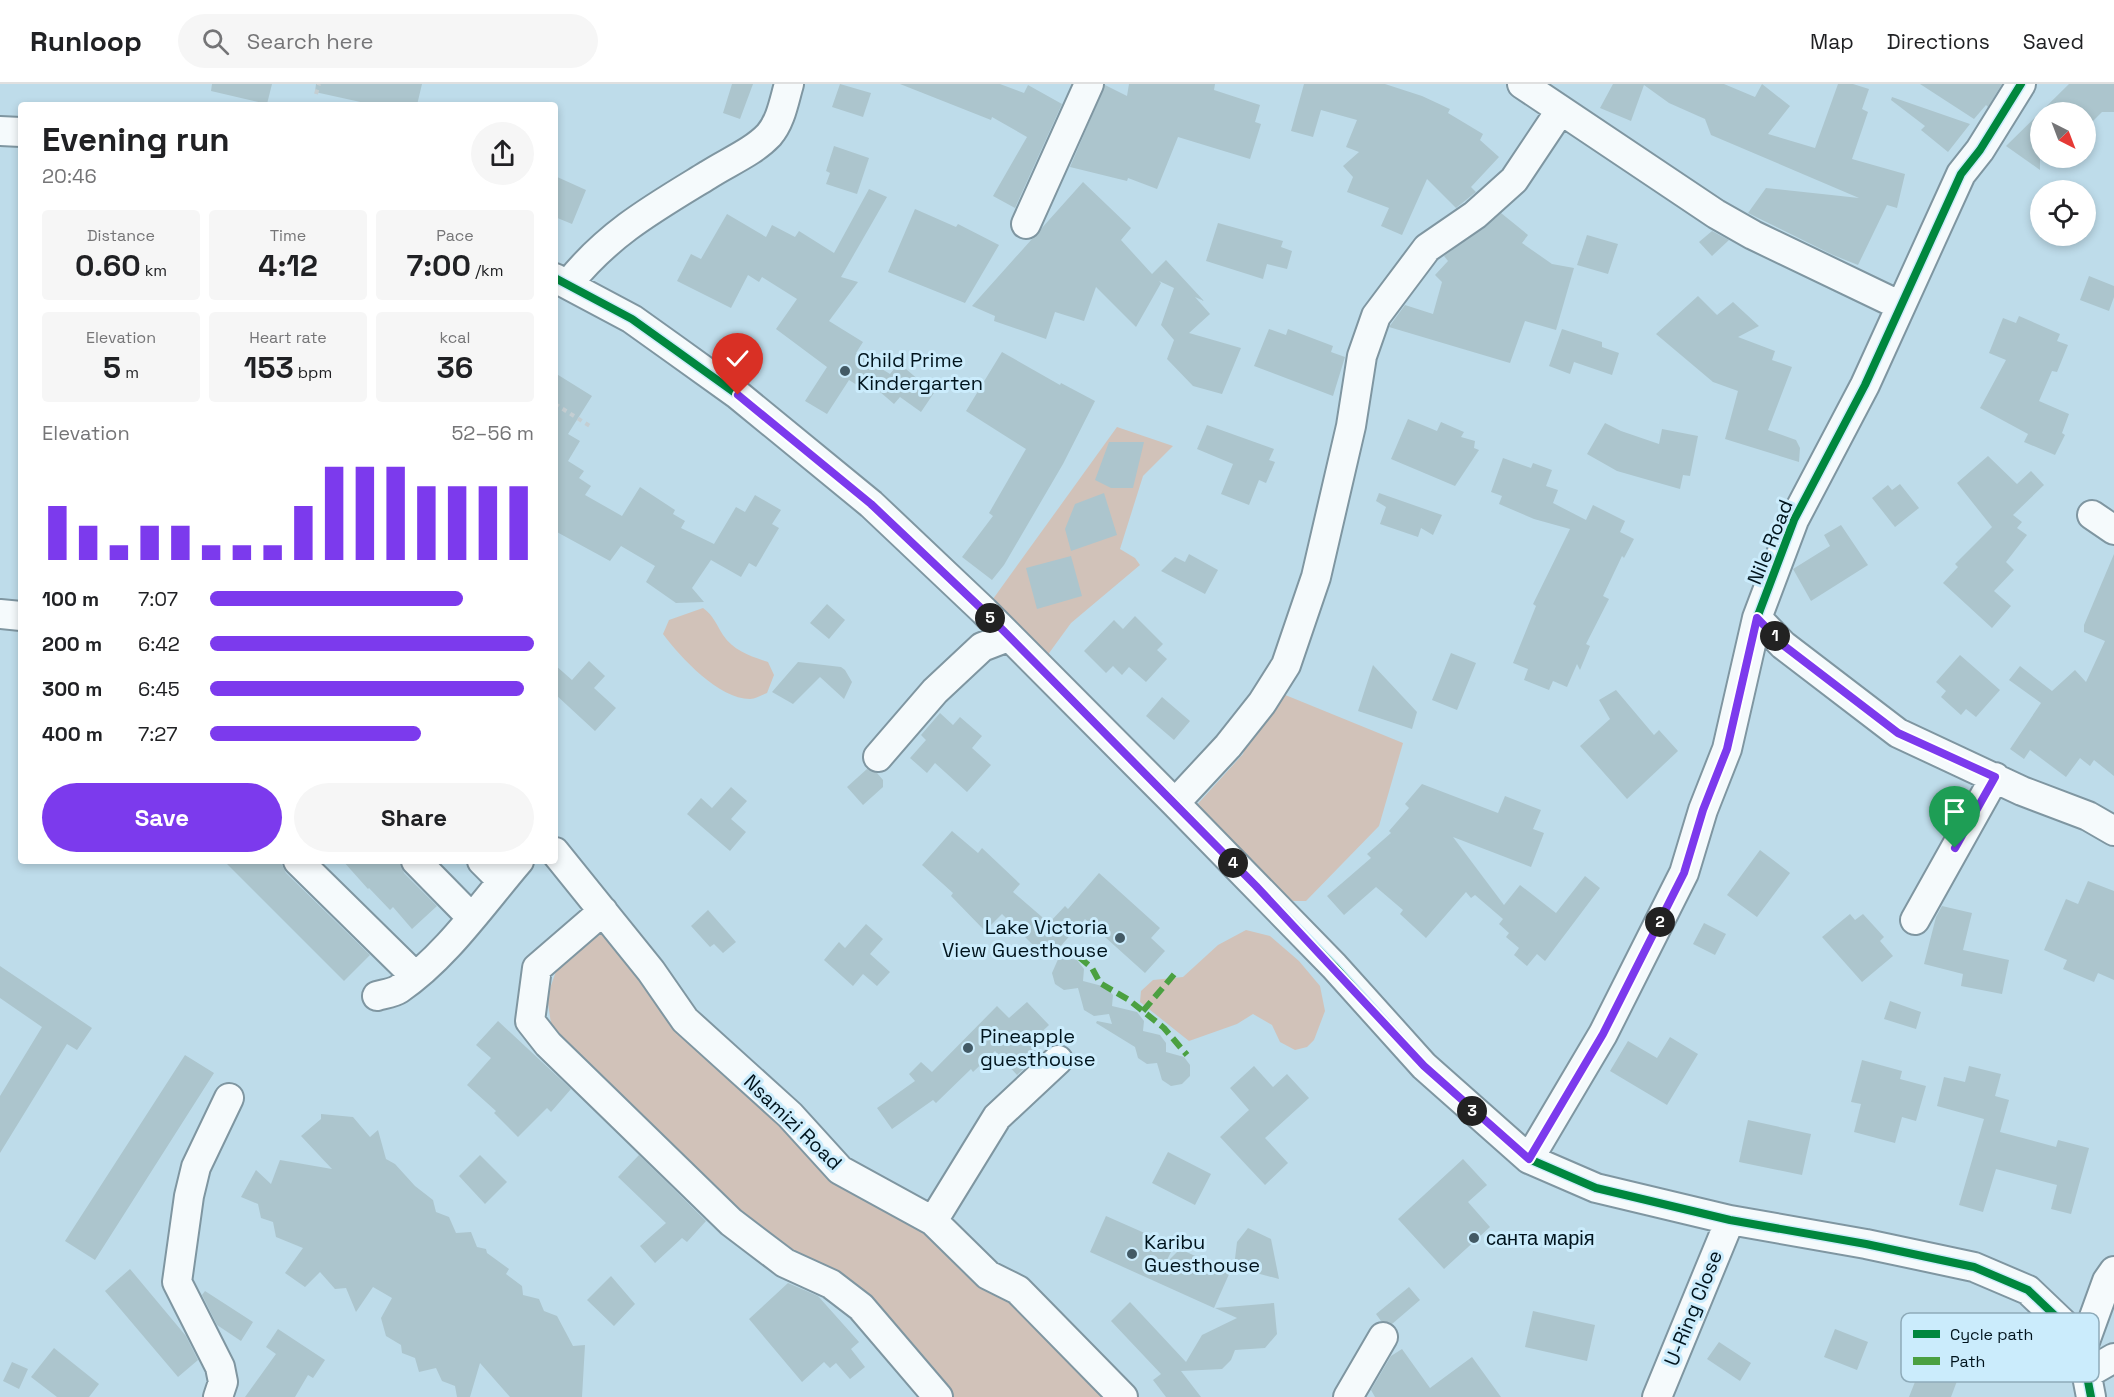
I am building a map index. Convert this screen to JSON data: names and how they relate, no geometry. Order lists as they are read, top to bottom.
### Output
{
  "streets": {
    "street": ["Nile Road", "Nsamizi Road", "U-Ring Close"]
  },
  "places": [
    "Child Prime Kindergarten",
    "Lake Victoria View Guesthouse",
    "Pineapple guesthouse",
    "санта марія",
    "Karibu Guesthouse"
  ],
  "legend": ["Cycle path", "Path"],
  "north": "bottom right",
  "page": {
    "header": "Runloop",
    "search": "Search here",
    "nav": ["Map", "Directions", "Saved"],
    "heading": ["Evening run", "20:46"],
    "stats": [
      ["Distance", "0.60 km"],
      ["Time", "4:12"],
      ["Pace", "7:00 /km"],
      ["Elevation", "5 m"],
      ["Heart rate", "153 bpm"],
      ["kcal", "36"]
    ],
    "chart": ["Elevation", "52–56 m"],
    "list": [
      {
        "name": "100 m",
        "note": "7:07"
      },
      {
        "name": "200 m",
        "note": "6:42"
      },
      {
        "name": "300 m",
        "note": "6:45"
      },
      {
        "name": "400 m",
        "note": "7:27"
      }
    ],
    "pins": [
      "5",
      "1",
      "4",
      "2",
      "3"
    ],
    "buttons": ["Save", "Share"]
  }
}
